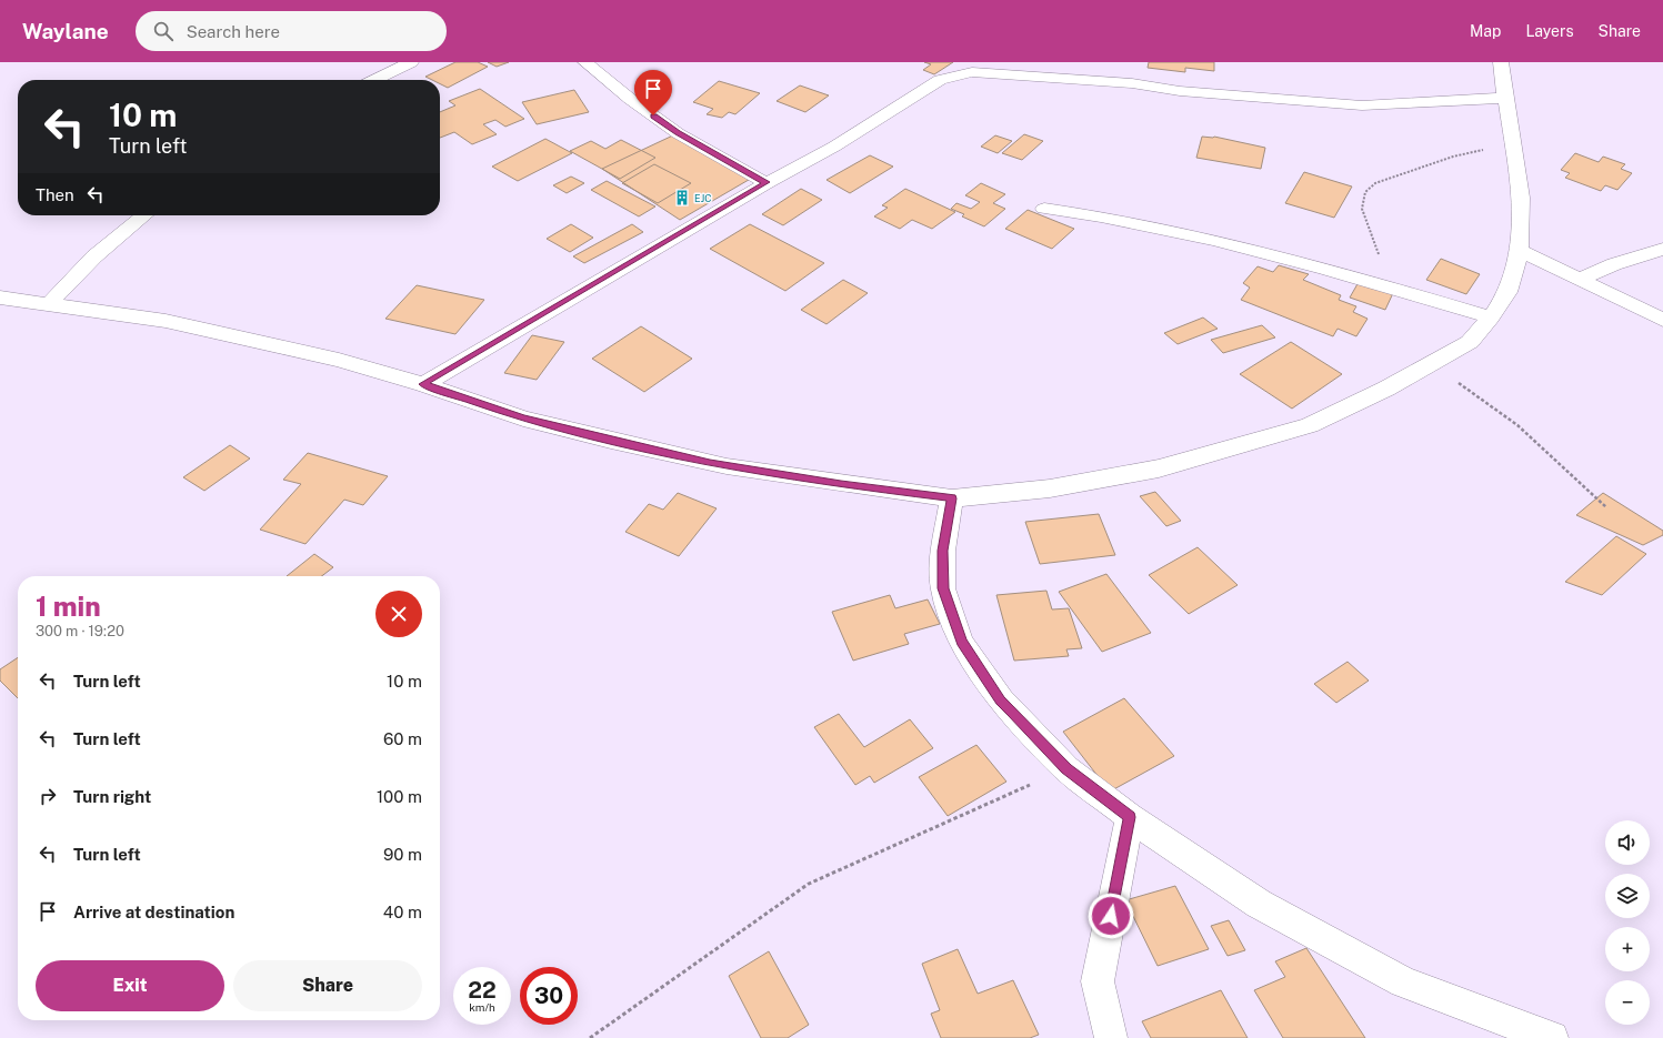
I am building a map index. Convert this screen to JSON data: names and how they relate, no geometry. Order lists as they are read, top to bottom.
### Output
{
  "places": {
    "building": ["EJC"]
  },
  "page": {
    "header": "Waylane",
    "search": "Search here",
    "nav": ["Map", "Layers", "Share"],
    "turn": ["10 m", "Turn left"],
    "then": "Then",
    "heading": ["1 min", "300 m · 19:20"],
    "list": [
      {
        "name": "Turn left",
        "value": "10 m"
      },
      {
        "name": "Turn left",
        "value": "60 m"
      },
      {
        "name": "Turn right",
        "value": "100 m"
      },
      {
        "name": "Turn left",
        "value": "90 m"
      },
      {
        "name": "Arrive at destination",
        "value": "40 m"
      }
    ],
    "map_buttons": ["+", "−"],
    "buttons": ["Exit", "Share"],
    "speed": "22 km/h",
    "limit": "30"
  }
}
